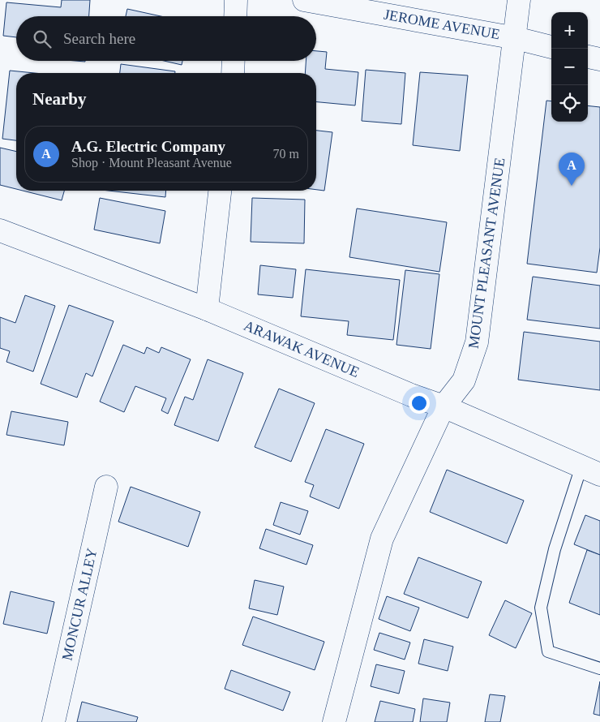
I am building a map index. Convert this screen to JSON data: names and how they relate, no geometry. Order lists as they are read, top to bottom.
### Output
{
  "streets": {
    "street": [
      "JEROME AVENUE",
      "MOUNT PLEASANT AVENUE",
      "ARAWAK AVENUE",
      "MONCUR ALLEY"
    ]
  },
  "crossings": [
    ["JEROME AVENUE", "MOUNT PLEASANT AVENUE"],
    ["MOUNT PLEASANT AVENUE", "ARAWAK AVENUE"]
  ],
  "page": {
    "map_buttons": ["+", "−"],
    "search": "Search here",
    "heading": "Nearby",
    "list": [
      {
        "mark": "A",
        "name": "A.G. Electric Company",
        "note": "Shop · Mount Pleasant Avenue",
        "value": "70 m"
      }
    ],
    "pins": "A"
  }
}
